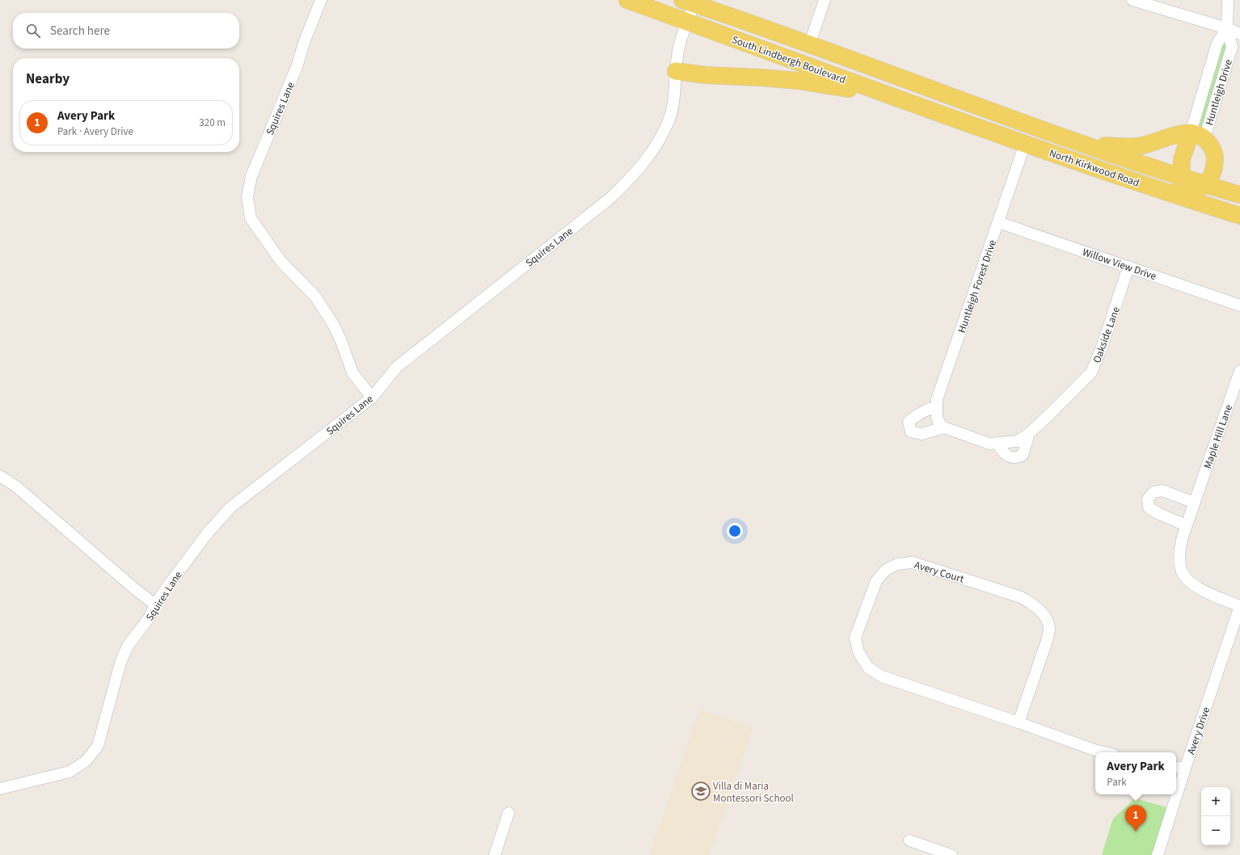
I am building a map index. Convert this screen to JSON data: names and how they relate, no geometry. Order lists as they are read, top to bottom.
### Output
{
  "streets": {
    "main road": ["South Lindbergh Boulevard", "North Kirkwood Road"],
    "street": [
      "Huntleigh Drive",
      "Squires Lane",
      "Willow View Drive",
      "Huntleigh Forest Drive",
      "Oakside Lane",
      "Maple Hill Lane",
      "Avery Court",
      "Avery Drive"
    ]
  },
  "crossings": [
    ["South Lindbergh Boulevard", "Squires Lane"],
    ["South Lindbergh Boulevard", "North Kirkwood Road"],
    ["North Kirkwood Road", "Huntleigh Forest Drive"],
    ["Willow View Drive", "Huntleigh Forest Drive"],
    ["Willow View Drive", "Oakside Lane"],
    ["Huntleigh Forest Drive", "Oakside Lane"],
    ["Maple Hill Lane", "Avery Drive"]
  ],
  "places": {
    "school or university": ["Villa di Maria Montessori School"]
  },
  "page": {
    "search": "Search here",
    "heading": "Nearby",
    "list": [
      {
        "mark": "1",
        "name": "Avery Park",
        "note": "Park · Avery Drive",
        "value": "320 m"
      }
    ],
    "popup": ["Avery Park", "Park"],
    "map_buttons": ["+", "−"],
    "pins": "1"
  }
}
